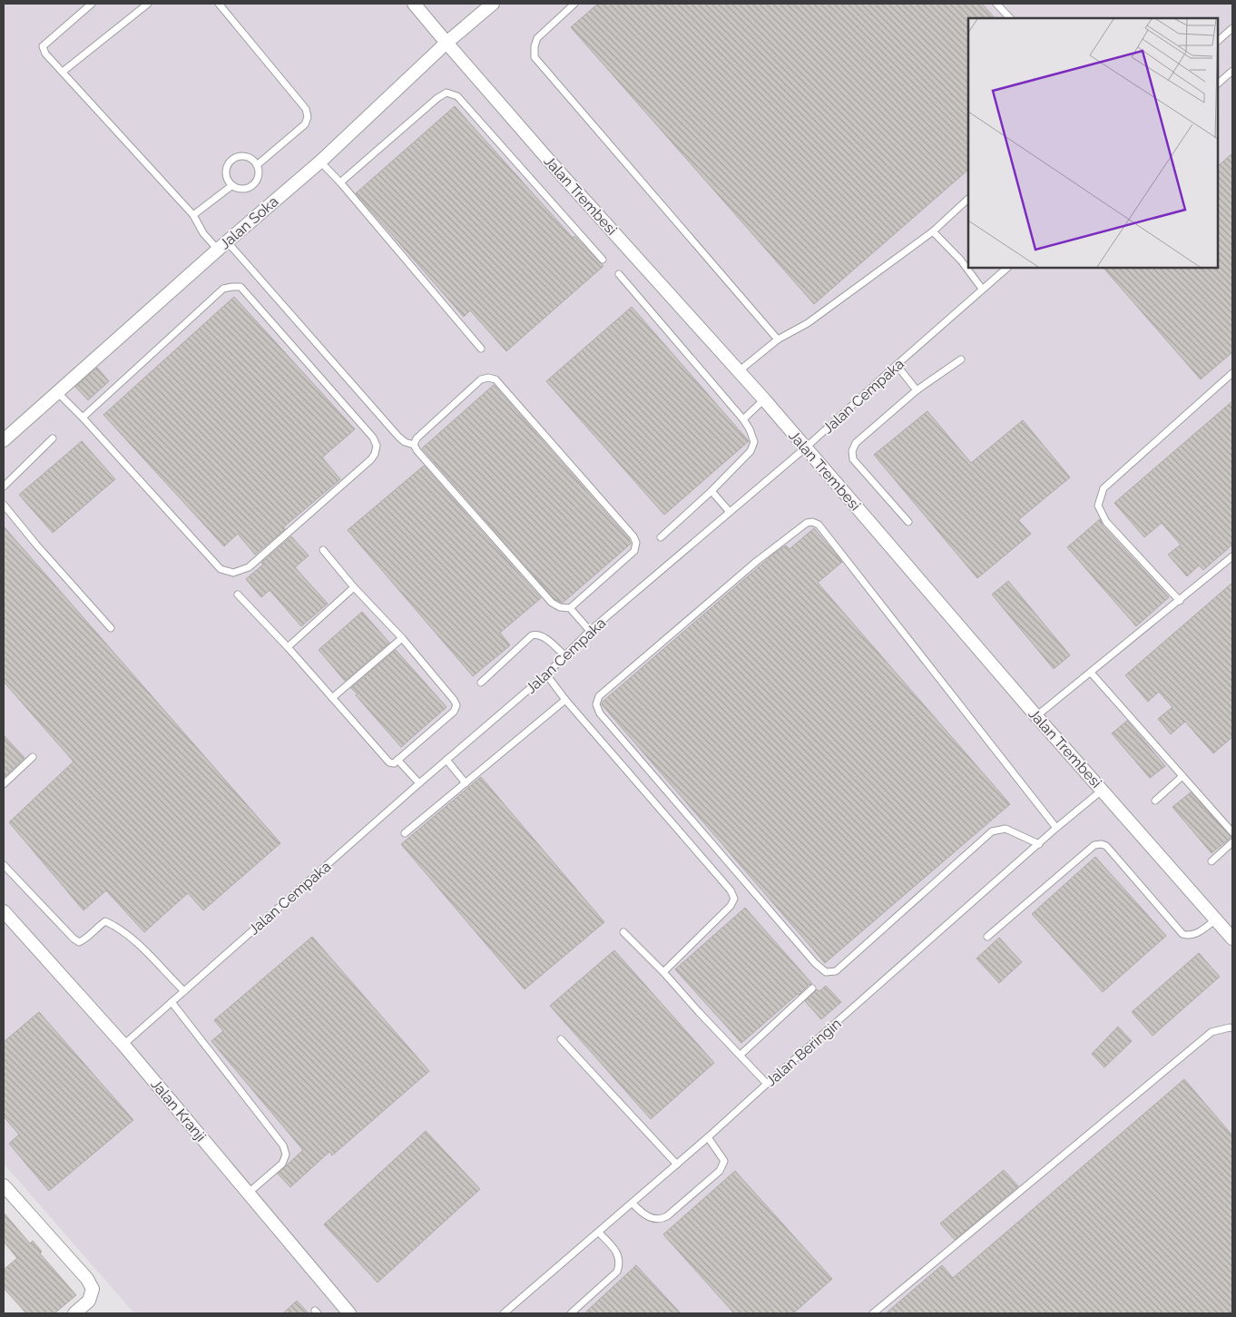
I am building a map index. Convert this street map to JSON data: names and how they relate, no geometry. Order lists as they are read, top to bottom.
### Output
{
  "streets": {
    "street": ["Jalan Trembesi", "Jalan Soka", "Jalan Kranji"],
    "lane": ["Jalan Cempaka", "Jalan Beringin"]
  },
  "crossings": [
    ["Jalan Trembesi", "Jalan Soka"],
    ["Jalan Trembesi", "Jalan Cempaka"],
    ["Jalan Trembesi", "Jalan Beringin"],
    ["Jalan Cempaka", "Jalan Kranji"]
  ]
}
